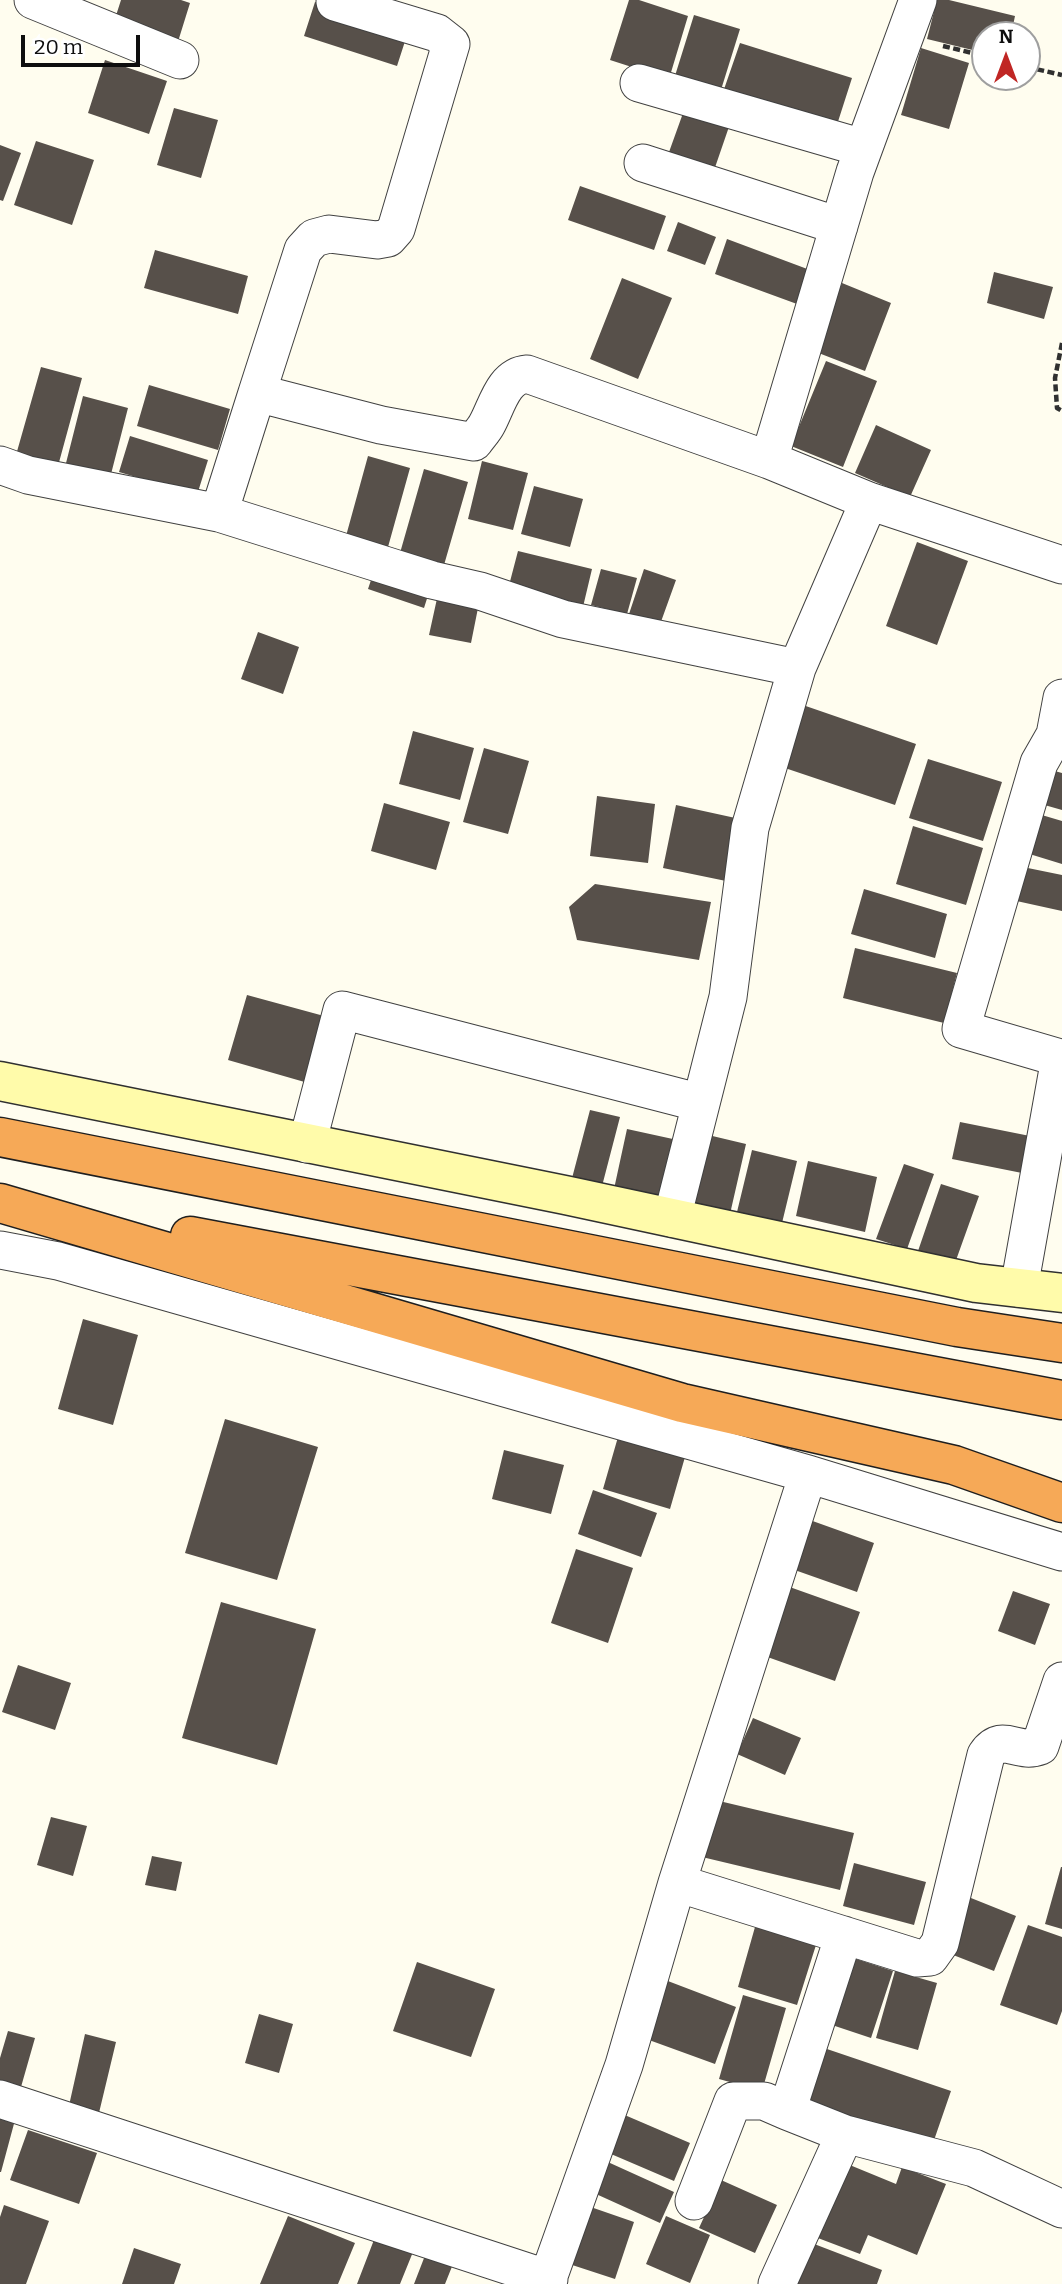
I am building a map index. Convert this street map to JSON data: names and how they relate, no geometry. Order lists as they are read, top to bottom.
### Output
{
  "scale_bar": "20 m",
  "north": "top"
}
